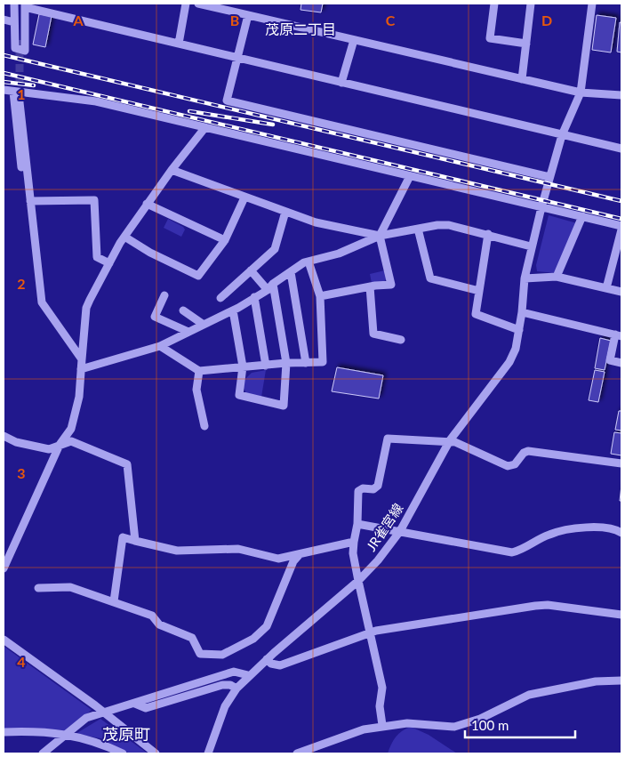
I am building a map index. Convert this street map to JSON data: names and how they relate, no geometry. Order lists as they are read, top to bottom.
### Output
{
  "streets": {
    "street": ["JR雀宮線"]
  },
  "districts": ["茂原二丁目", "茂原町"],
  "scale_bar": "100 m",
  "grid": {
    "columns": [
      "A",
      "B",
      "C",
      "D"
    ],
    "rows": [
      "1",
      "2",
      "3",
      "4"
    ]
  }
}
